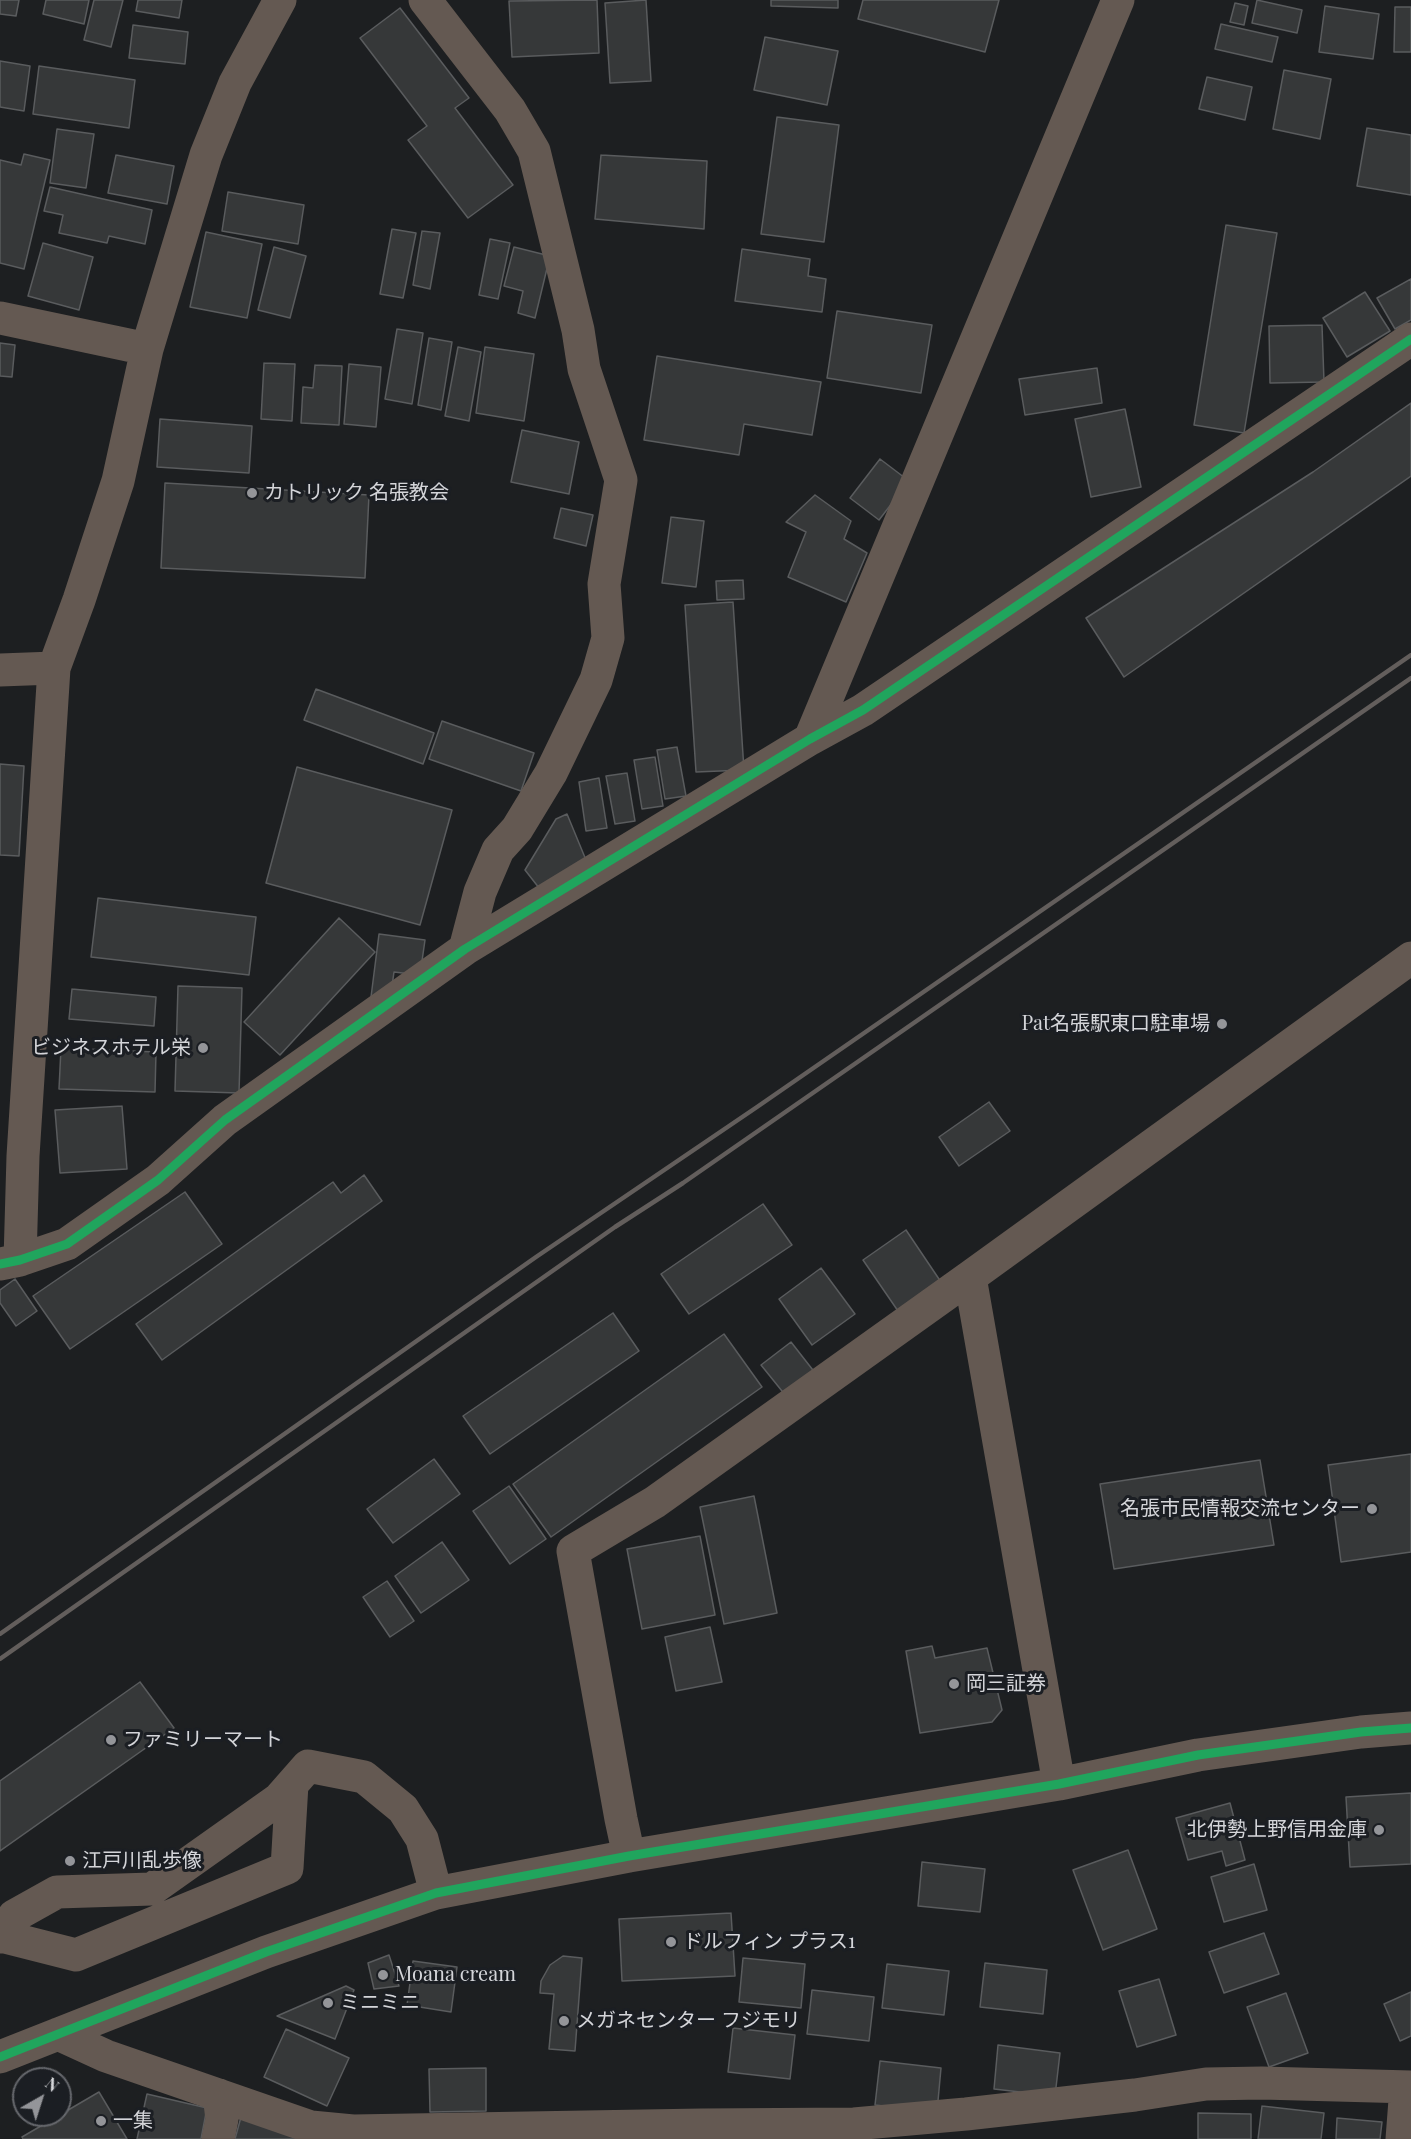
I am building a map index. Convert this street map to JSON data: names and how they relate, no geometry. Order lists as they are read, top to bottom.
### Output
{
  "places": [
    "カトリック 名張教会",
    "Pat名張駅東口駐車場",
    "ビジネスホテル栄",
    "名張市民情報交流センター",
    "岡三証券",
    "ファミリーマート",
    "北伊勢上野信用金庫",
    "江戸川乱歩像",
    "ドルフィン プラス1",
    "Moana cream",
    "ミニミニ",
    "メガネセンター フジモリ",
    "一集"
  ],
  "north": "top right"
}
